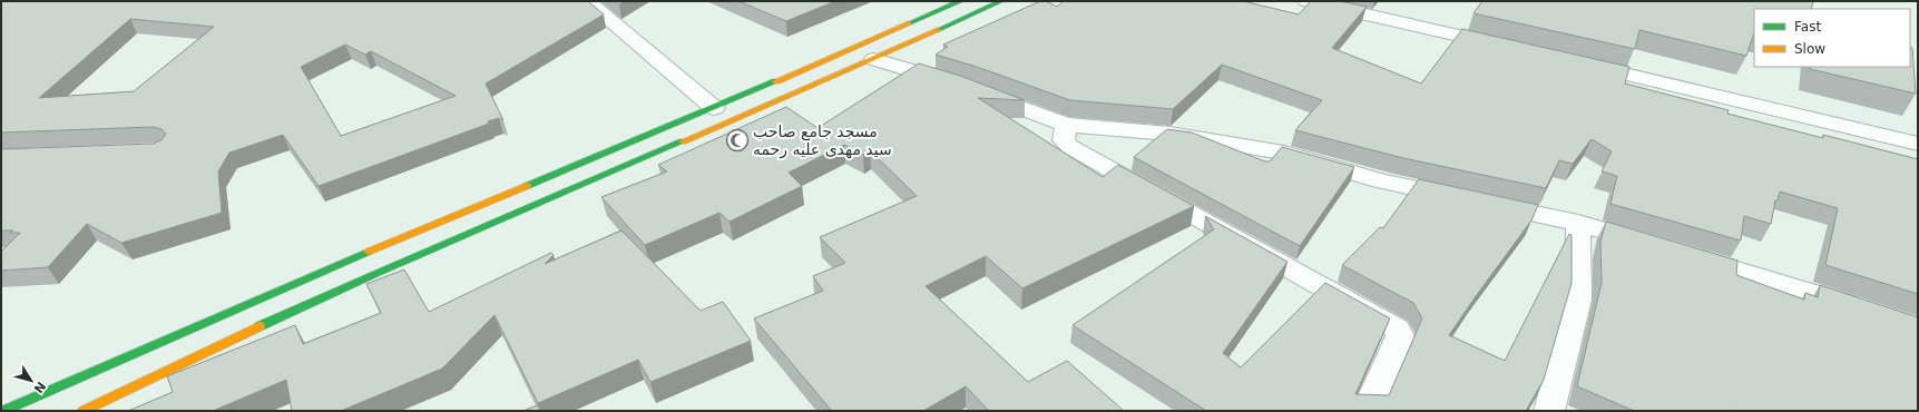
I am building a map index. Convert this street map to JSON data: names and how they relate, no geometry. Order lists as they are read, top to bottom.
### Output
{
  "places": {
    "mosque": ["مسجد جامع صاحب سید مهدی علیه رحمه"]
  },
  "legend": ["Fast", "Slow"],
  "north": "bottom right"
}
